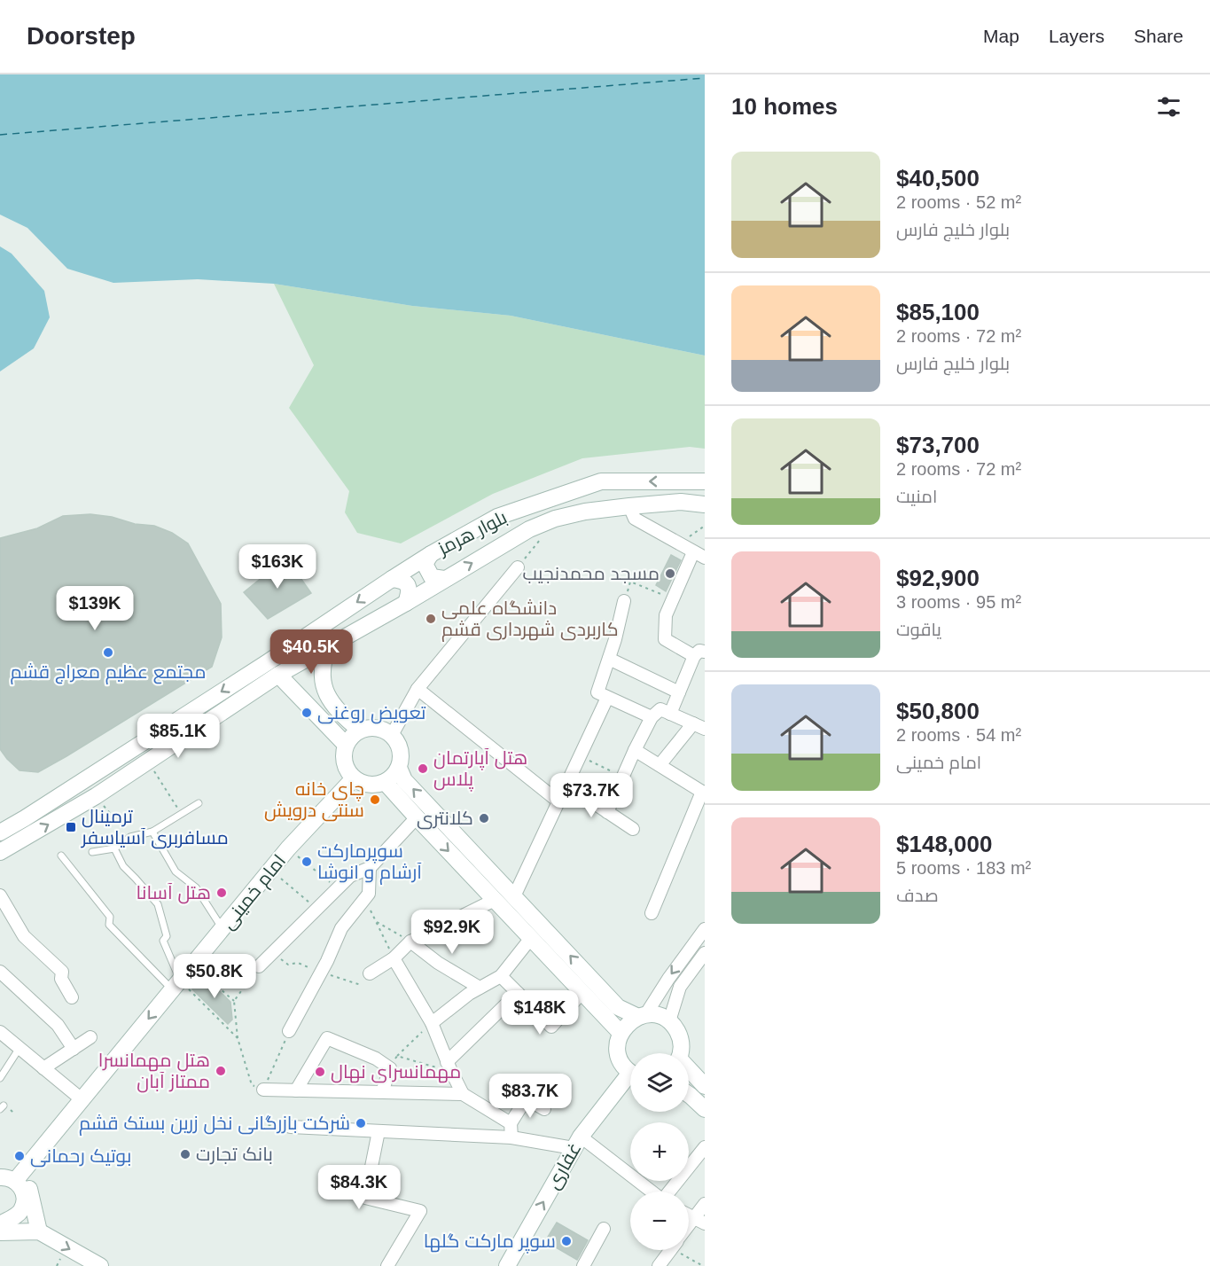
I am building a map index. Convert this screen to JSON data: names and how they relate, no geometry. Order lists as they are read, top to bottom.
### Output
{
  "streets": {
    "main road": ["بلوار هرمز", "امام خمینی", "غفاری"]
  },
  "one_way": ["غفاری"],
  "places": {
    "other": [
      "مسجد محمدنجیب",
      "دانشگاه علمی کاربردی شهرداری قشم",
      "مجتمع عظیم معراج قشم",
      "تعویض روغنی",
      "هتل آپارتمان پلاس",
      "چای خانه سنتی درویش",
      "کلانتری",
      "سوپرمارکت آرشام و انوشا",
      "هتل آسانا",
      "هتل مهمانسرا ممتاز آبان",
      "مهمانسرای نهال",
      "شرکت بازرگانی نخل زرین بستک قشم",
      "بانک تجارت",
      "بوتیک رحمانی",
      "سوپر مارکت گلها"
    ],
    "transit": ["ترمینال مسافربری آسیاسفر"]
  },
  "page": {
    "header": "Doorstep",
    "nav": ["Map", "Layers", "Share"],
    "heading": "10 homes",
    "list": [
      {
        "name": "$40,500",
        "note": "2 rooms · 52 m² · بلوار خلیج فارس"
      },
      {
        "name": "$85,100",
        "note": "2 rooms · 72 m² · بلوار خلیج فارس"
      },
      {
        "name": "$73,700",
        "note": "2 rooms · 72 m² · امنیت"
      },
      {
        "name": "$92,900",
        "note": "3 rooms · 95 m² · یاقوت"
      },
      {
        "name": "$50,800",
        "note": "2 rooms · 54 m² · امام خمینی"
      },
      {
        "name": "$148,000",
        "note": "5 rooms · 183 m² · صدف"
      }
    ],
    "price": [
      "$163K",
      "$139K",
      "$40.5K",
      "$85.1K",
      "$73.7K",
      "$92.9K",
      "$50.8K",
      "$148K",
      "$83.7K",
      "$84.3K"
    ],
    "map_buttons": ["+", "−"]
  }
}
